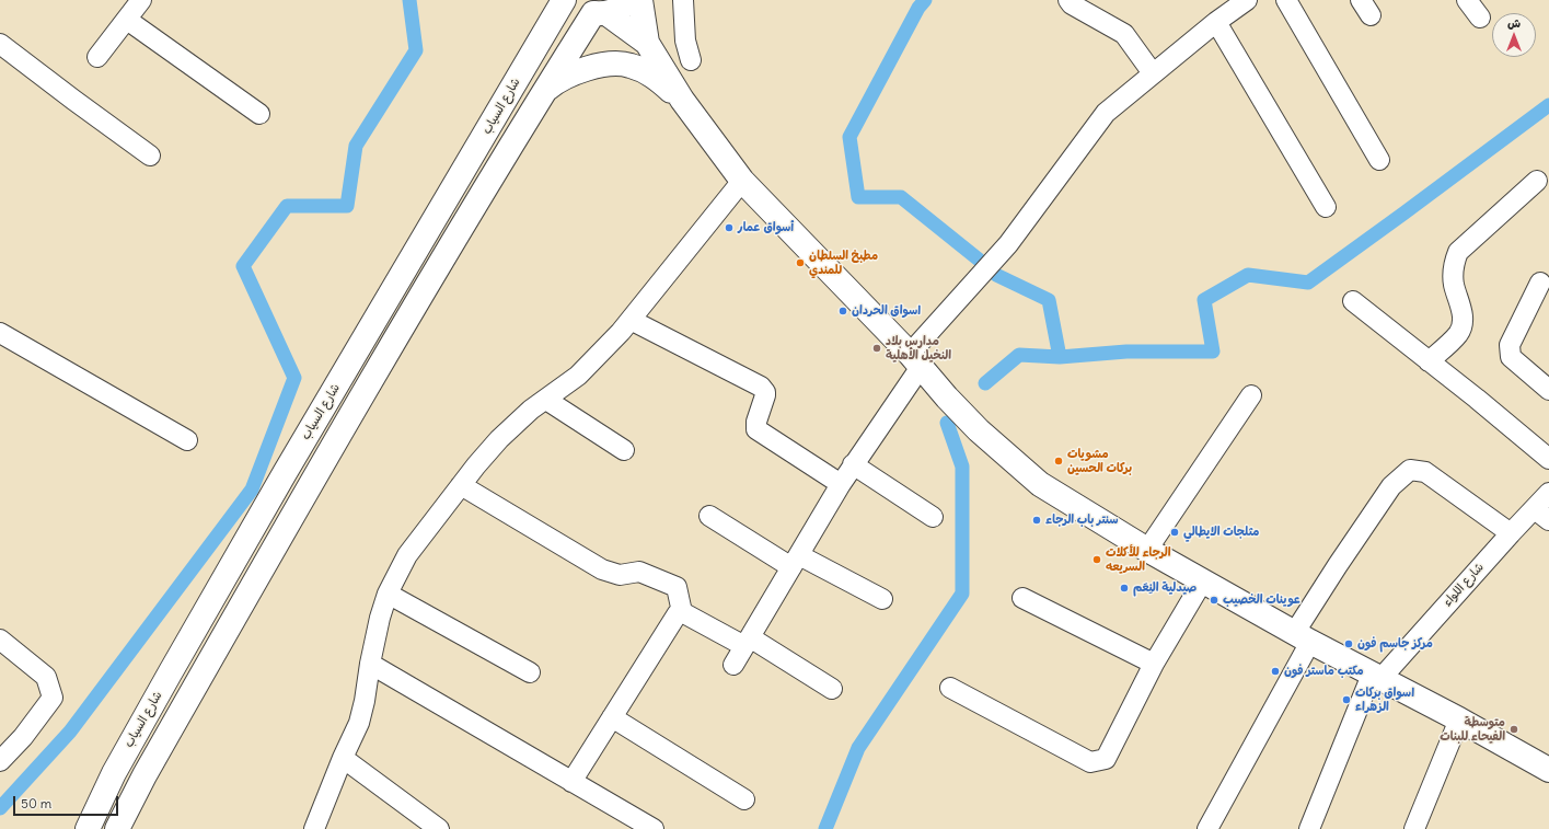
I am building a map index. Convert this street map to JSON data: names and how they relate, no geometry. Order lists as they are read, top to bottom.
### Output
{
  "streets": {
    "main road": ["شارع السياب"],
    "street": ["شارع اللواء"]
  },
  "places": [
    "أسواق عمار",
    "مطبخ السلطان للمندي",
    "اسواق الحردان",
    "مدارس بلاد النخيل الأهلية",
    "مشويات بركات الحسين",
    "سنتر باب الرجاء",
    "مثلجات الايطالي",
    "الرجاء للأكلات السريعه",
    "صيدلية النِعَم",
    "عوينات الخصيب",
    "مركز جاسم فون",
    "مكتب ماستر فون",
    "اسواق بركات الزهراء",
    "متوسطة الفيحاء للبنات"
  ],
  "scale_bar": "50 m",
  "north": "top"
}
